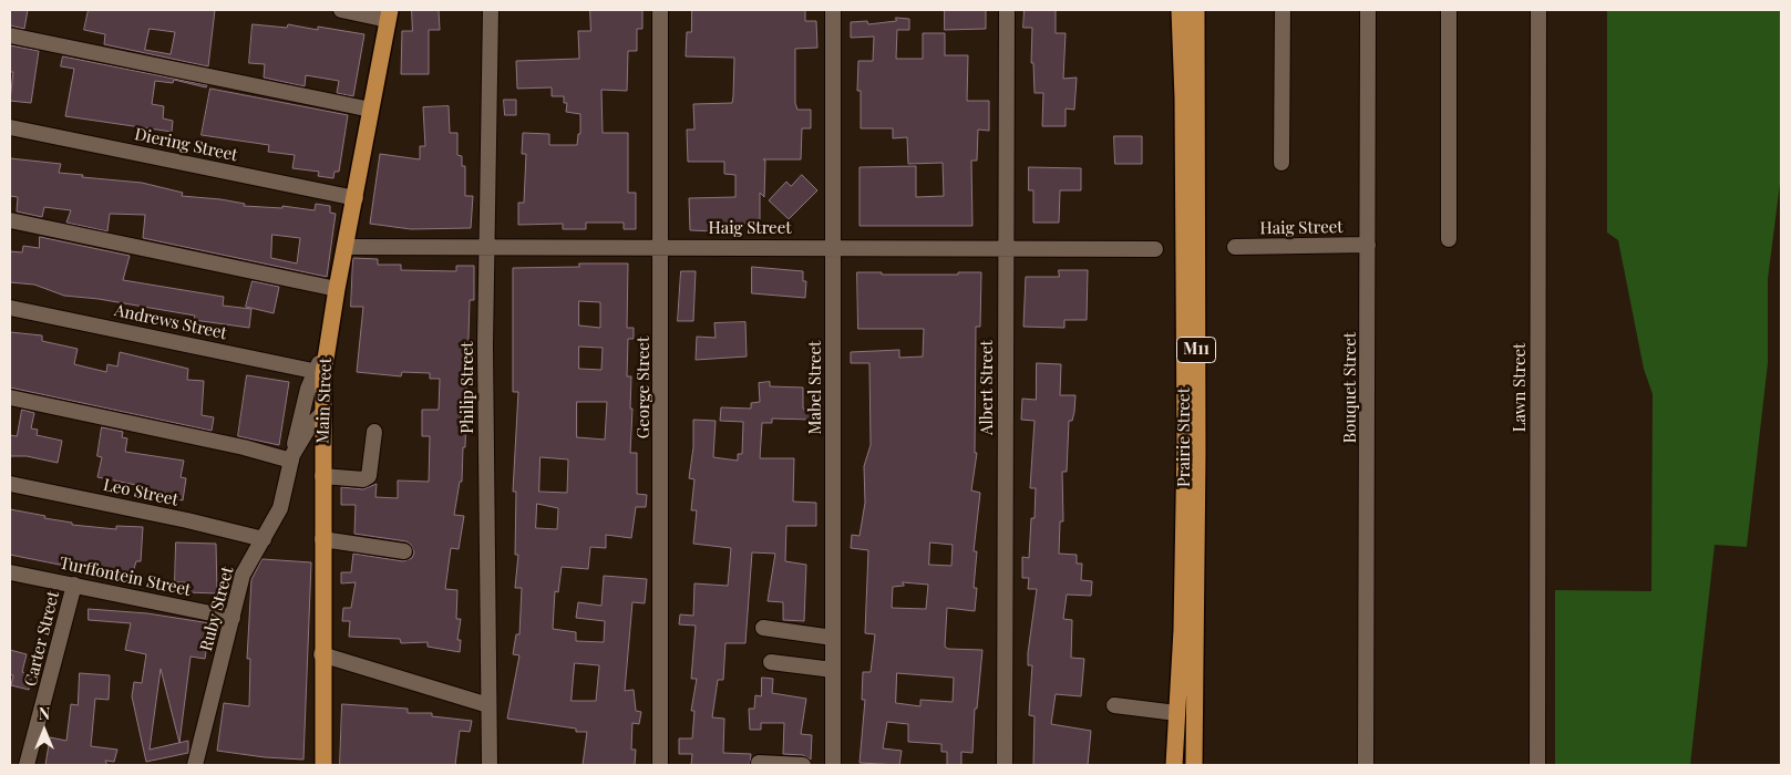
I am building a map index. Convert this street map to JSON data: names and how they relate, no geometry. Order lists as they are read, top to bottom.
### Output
{
  "streets": {
    "main road": ["M11", "Main Street", "Prairie Street"],
    "street": [
      "Diering Street",
      "Haig Street",
      "Andrews Street",
      "Philip Street",
      "George Street",
      "Mabel Street",
      "Albert Street",
      "Bouquet Street",
      "Lawn Street",
      "Leo Street",
      "Turffontein Street",
      "Ruby Street",
      "Carter Street"
    ]
  },
  "crossings": [
    ["Diering Street", "Main Street"],
    ["Haig Street", "Philip Street"],
    ["Haig Street", "George Street"],
    ["Haig Street", "Mabel Street"],
    ["Haig Street", "Albert Street"],
    ["Haig Street", "Bouquet Street"],
    ["Haig Street", "Main Street"],
    ["Andrews Street", "Main Street"],
    ["Main Street", "Ruby Street"],
    ["Leo Street", "Ruby Street"],
    ["Turffontein Street", "Ruby Street"],
    ["Turffontein Street", "Carter Street"]
  ],
  "north": "top"
}
